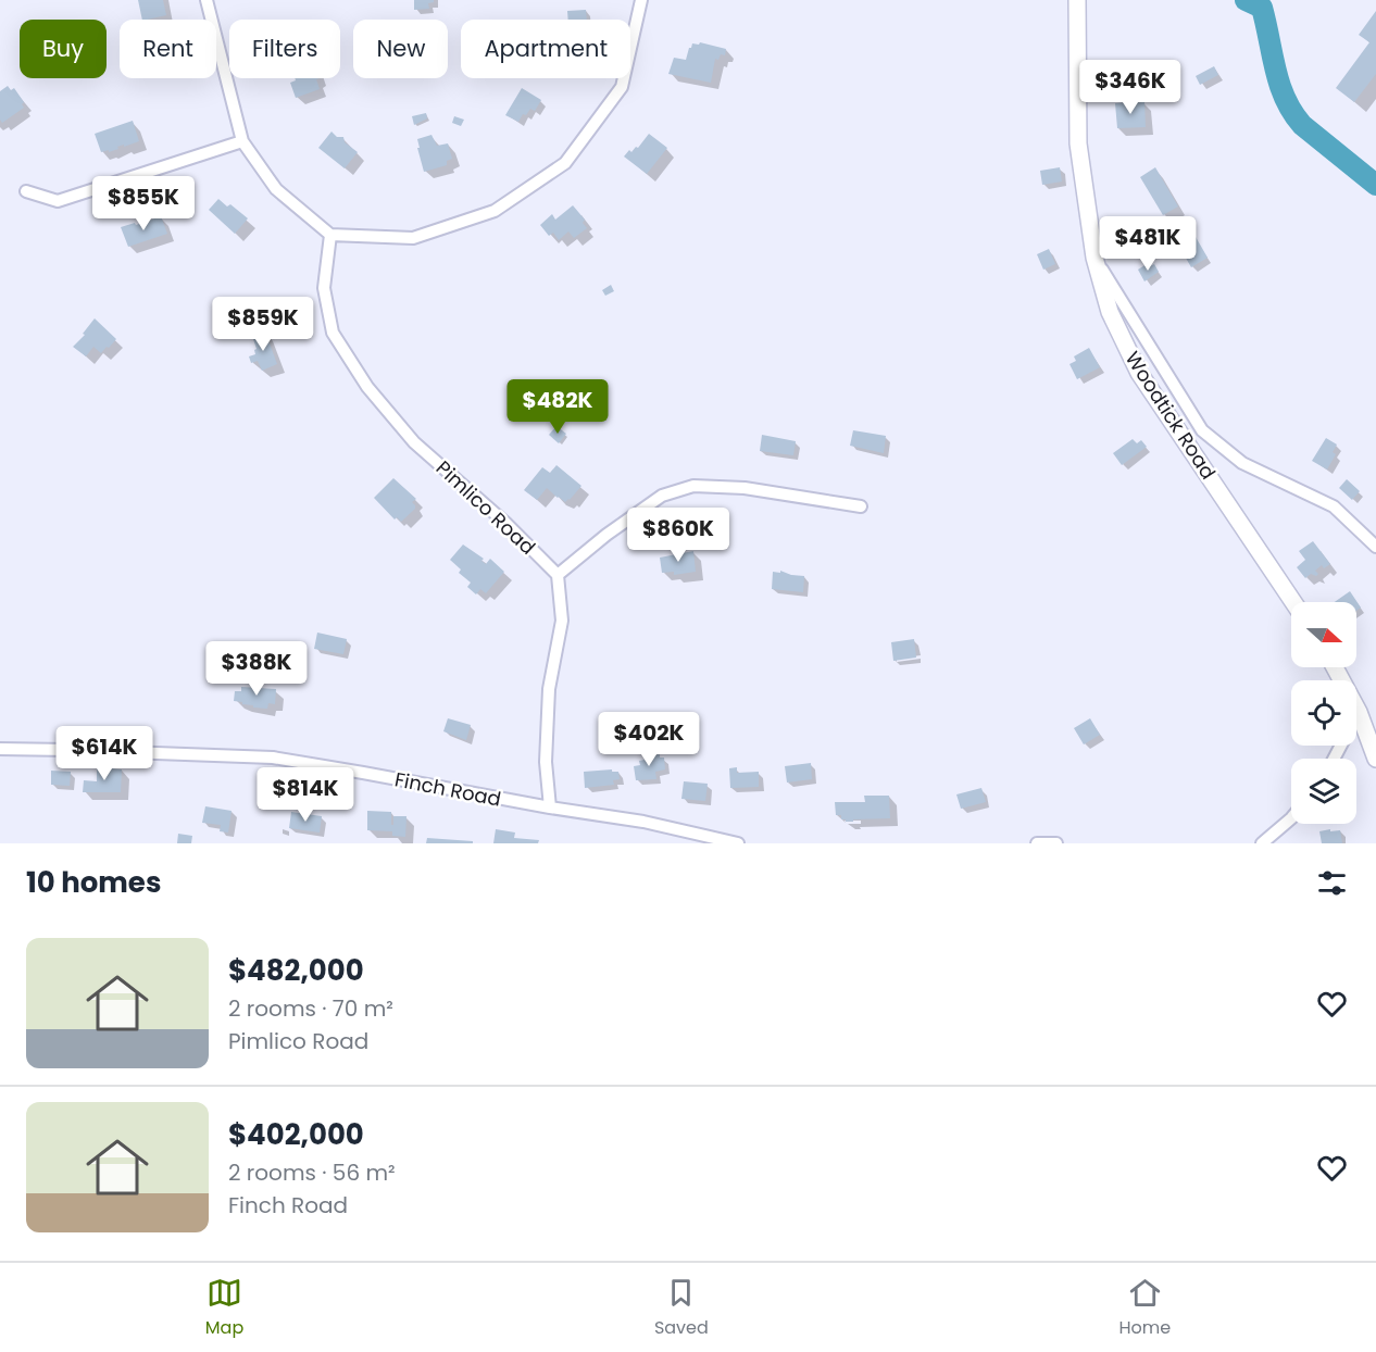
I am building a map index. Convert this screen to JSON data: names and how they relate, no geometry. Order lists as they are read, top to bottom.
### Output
{
  "streets": {
    "main road": ["Woodtick Road"],
    "street": ["Pimlico Road", "Finch Road"]
  },
  "north": "right",
  "page": {
    "chip": [
      "Buy",
      "Rent",
      "Filters",
      "New",
      "Apartment"
    ],
    "price": [
      "$346K",
      "$855K",
      "$481K",
      "$859K",
      "$482K",
      "$860K",
      "$388K",
      "$402K",
      "$614K",
      "$814K"
    ],
    "heading": "10 homes",
    "list": [
      {
        "name": "$482,000",
        "note": "2 rooms · 70 m² · Pimlico Road"
      },
      {
        "name": "$402,000",
        "note": "2 rooms · 56 m² · Finch Road"
      }
    ],
    "tabs": ["Map", "Saved", "Home"]
  }
}
